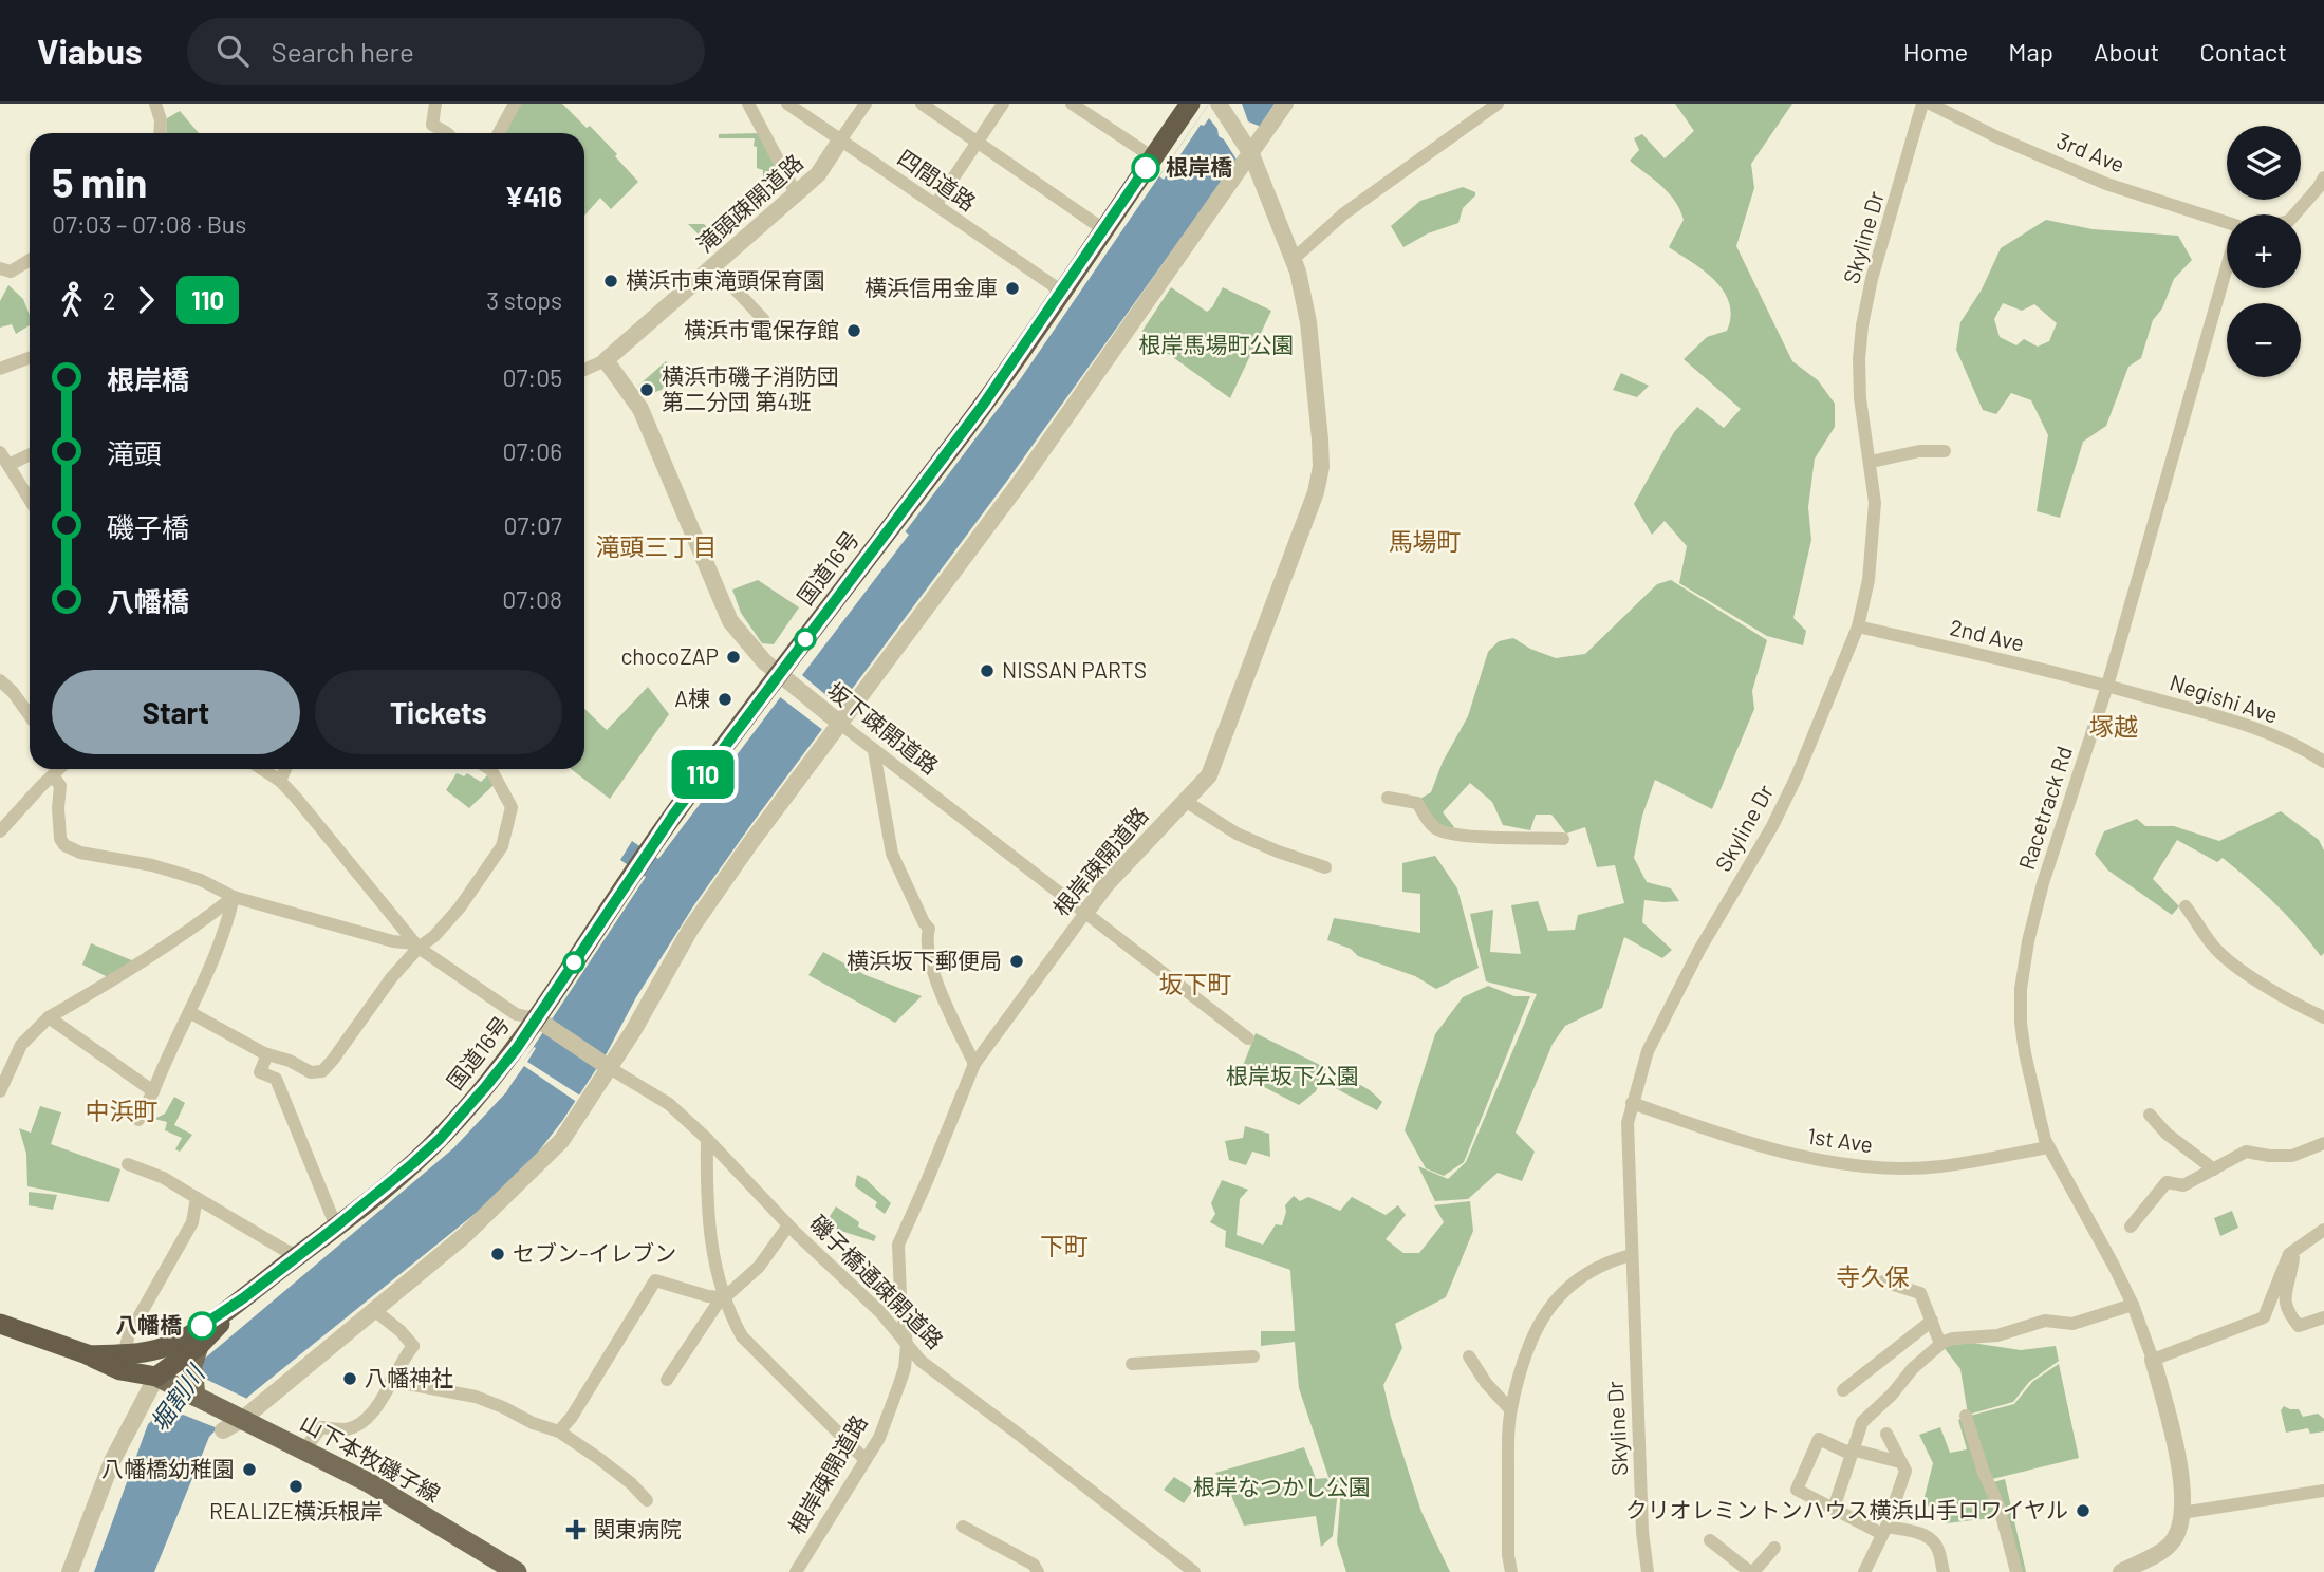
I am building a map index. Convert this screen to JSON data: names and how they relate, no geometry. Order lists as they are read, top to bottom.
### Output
{
  "streets": {
    "highway": ["国道16号"],
    "main road": ["山下本牧磯子線"],
    "street": [
      "3rd Ave",
      "四間道路",
      "滝頭疎開道路",
      "Skyline Dr",
      "2nd Ave",
      "Negishi Ave",
      "坂下疎開道路",
      "Racetrack Rd",
      "根岸疎開道路",
      "1st Ave",
      "磯子橋通疎開道路"
    ]
  },
  "crossings": [
    ["四間道路", "滝頭疎開道路"],
    ["四間道路", "国道16号"],
    ["滝頭疎開道路", "坂下疎開道路"],
    ["Skyline Dr", "2nd Ave"],
    ["Skyline Dr", "1st Ave"],
    ["国道16号", "坂下疎開道路"],
    ["国道16号", "磯子橋通疎開道路"],
    ["国道16号", "山下本牧磯子線"],
    ["2nd Ave", "Negishi Ave"],
    ["2nd Ave", "Racetrack Rd"],
    ["Negishi Ave", "Racetrack Rd"],
    ["坂下疎開道路", "根岸疎開道路"],
    ["Racetrack Rd", "1st Ave"],
    ["根岸疎開道路", "磯子橋通疎開道路"]
  ],
  "districts": [
    "馬場町",
    "滝頭三丁目",
    "塚越",
    "坂下町",
    "中浜町",
    "下町",
    "寺久保"
  ],
  "water": ["堀割川"],
  "parks": ["根岸馬場町公園", "根岸坂下公園", "根岸なつかし公園"],
  "places": {
    "other": [
      "根岸橋",
      "横浜市東滝頭保育園",
      "横浜信用金庫",
      "横浜市電保存館",
      "横浜市磯子消防団 第二分団 第4班",
      "chocoZAP",
      "NISSAN PARTS",
      "A棟",
      "横浜坂下郵便局",
      "セブン-イレブン",
      "八幡橋",
      "八幡神社",
      "八幡橋幼稚園",
      "REALIZE横浜根岸",
      "クリオレミントンハウス横浜山手ロワイヤル"
    ],
    "health": ["関東病院"]
  },
  "lines": ["bus line 110"],
  "page": {
    "header": "Viabus",
    "search": "Search here",
    "nav": [
      "Home",
      "Map",
      "About",
      "Contact"
    ],
    "on_map": "110",
    "map_buttons": ["+", "−"],
    "heading": ["5 min", "07:03 – 07:08 · Bus", "¥416"],
    "legs": ["2", "110", "3 stops"],
    "list": [
      {
        "name": "根岸橋",
        "value": "07:05"
      },
      {
        "name": "滝頭",
        "value": "07:06"
      },
      {
        "name": "磯子橋",
        "value": "07:07"
      },
      {
        "name": "八幡橋",
        "value": "07:08"
      }
    ],
    "buttons": ["Start", "Tickets"]
  }
}
